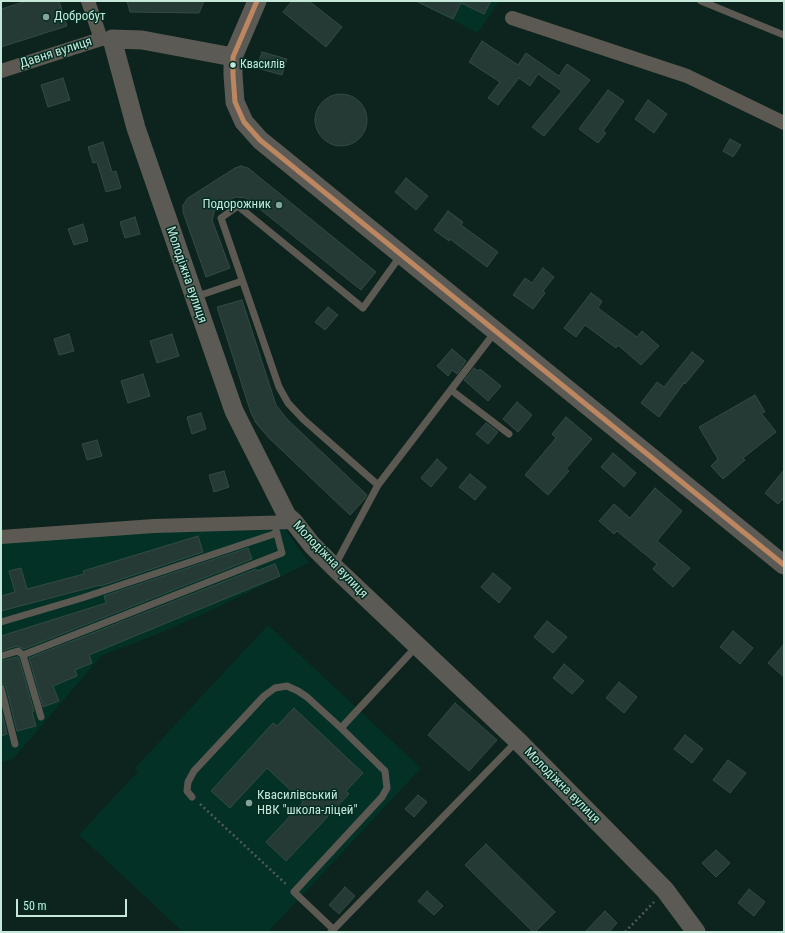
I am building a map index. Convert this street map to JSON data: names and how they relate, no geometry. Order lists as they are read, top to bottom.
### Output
{
  "streets": {
    "street": ["Давня вулиця", "Молодіжна вулиця"]
  },
  "crossings": [
    ["Давня вулиця", "Молодіжна вулиця"]
  ],
  "places": [
    "Добробут",
    "Квасилів",
    "Подорожник",
    "Квасилівський НВК \"школа-ліцей\""
  ],
  "scale_bar": "50 m"
}
